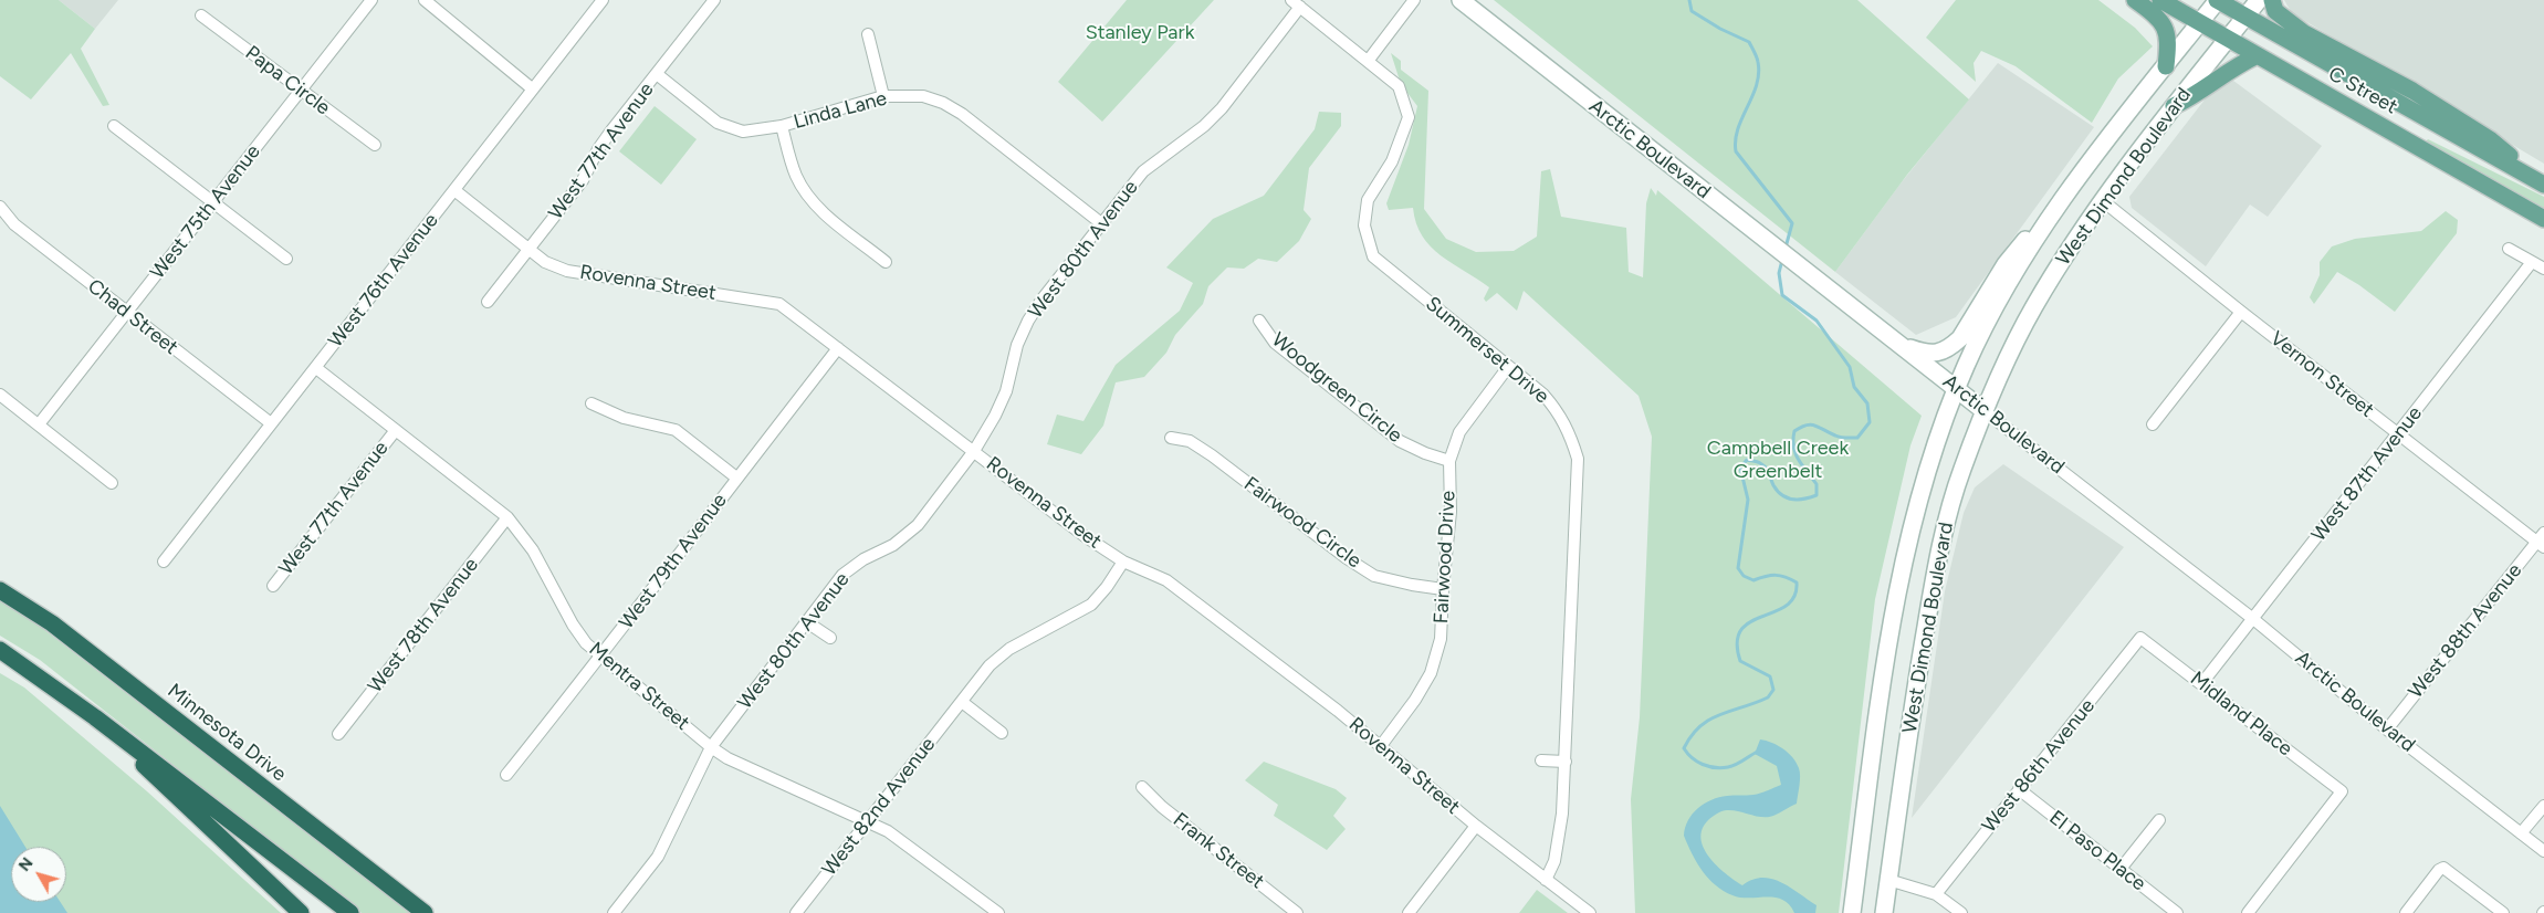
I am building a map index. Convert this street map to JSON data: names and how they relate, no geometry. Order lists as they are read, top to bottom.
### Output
{
  "streets": {
    "highway": ["Minnesota Drive"],
    "main road": ["C Street", "Arctic Boulevard", "West Dimond Boulevard"],
    "street": [
      "Papa Circle",
      "Linda Lane",
      "West 77th Avenue",
      "West 75th Avenue",
      "West 80th Avenue",
      "West 76th Avenue",
      "Rovenna Street",
      "Chad Street",
      "Summerset Drive",
      "Vernon Street",
      "Woodgreen Circle",
      "West 87th Avenue",
      "Fairwood Circle",
      "Fairwood Drive",
      "West 79th Avenue",
      "West 78th Avenue",
      "West 88th Avenue",
      "Mentra Street",
      "Midland Place",
      "West 86th Avenue",
      "West 82nd Avenue",
      "Frank Street",
      "El Paso Place"
    ]
  },
  "crossings": [
    ["Papa Circle", "West 75th Avenue"],
    ["C Street", "West Dimond Boulevard"],
    ["Linda Lane", "West 77th Avenue"],
    ["Linda Lane", "West 80th Avenue"],
    ["Arctic Boulevard", "West Dimond Boulevard"],
    ["Arctic Boulevard", "West 87th Avenue"],
    ["Arctic Boulevard", "West 88th Avenue"],
    ["West 77th Avenue", "Rovenna Street"],
    ["West 77th Avenue", "Mentra Street"],
    ["West Dimond Boulevard", "Vernon Street"],
    ["West 75th Avenue", "Chad Street"],
    ["West 80th Avenue", "Rovenna Street"],
    ["West 80th Avenue", "Summerset Drive"],
    ["West 80th Avenue", "Mentra Street"],
    ["West 76th Avenue", "Rovenna Street"],
    ["West 76th Avenue", "Chad Street"],
    ["West 76th Avenue", "Mentra Street"],
    ["Rovenna Street", "Summerset Drive"],
    ["Rovenna Street", "Fairwood Drive"],
    ["Rovenna Street", "West 79th Avenue"],
    ["Rovenna Street", "West 82nd Avenue"],
    ["Summerset Drive", "Fairwood Drive"],
    ["Vernon Street", "West 87th Avenue"],
    ["Vernon Street", "West 88th Avenue"],
    ["Woodgreen Circle", "Fairwood Drive"],
    ["West 87th Avenue", "Midland Place"],
    ["Fairwood Circle", "Fairwood Drive"],
    ["West 79th Avenue", "Mentra Street"],
    ["West 78th Avenue", "Mentra Street"],
    ["Mentra Street", "West 82nd Avenue"],
    ["Midland Place", "West 86th Avenue"],
    ["West 86th Avenue", "El Paso Place"]
  ],
  "parks": ["Stanley Park", "Campbell Creek Greenbelt"],
  "north": "top left"
}
